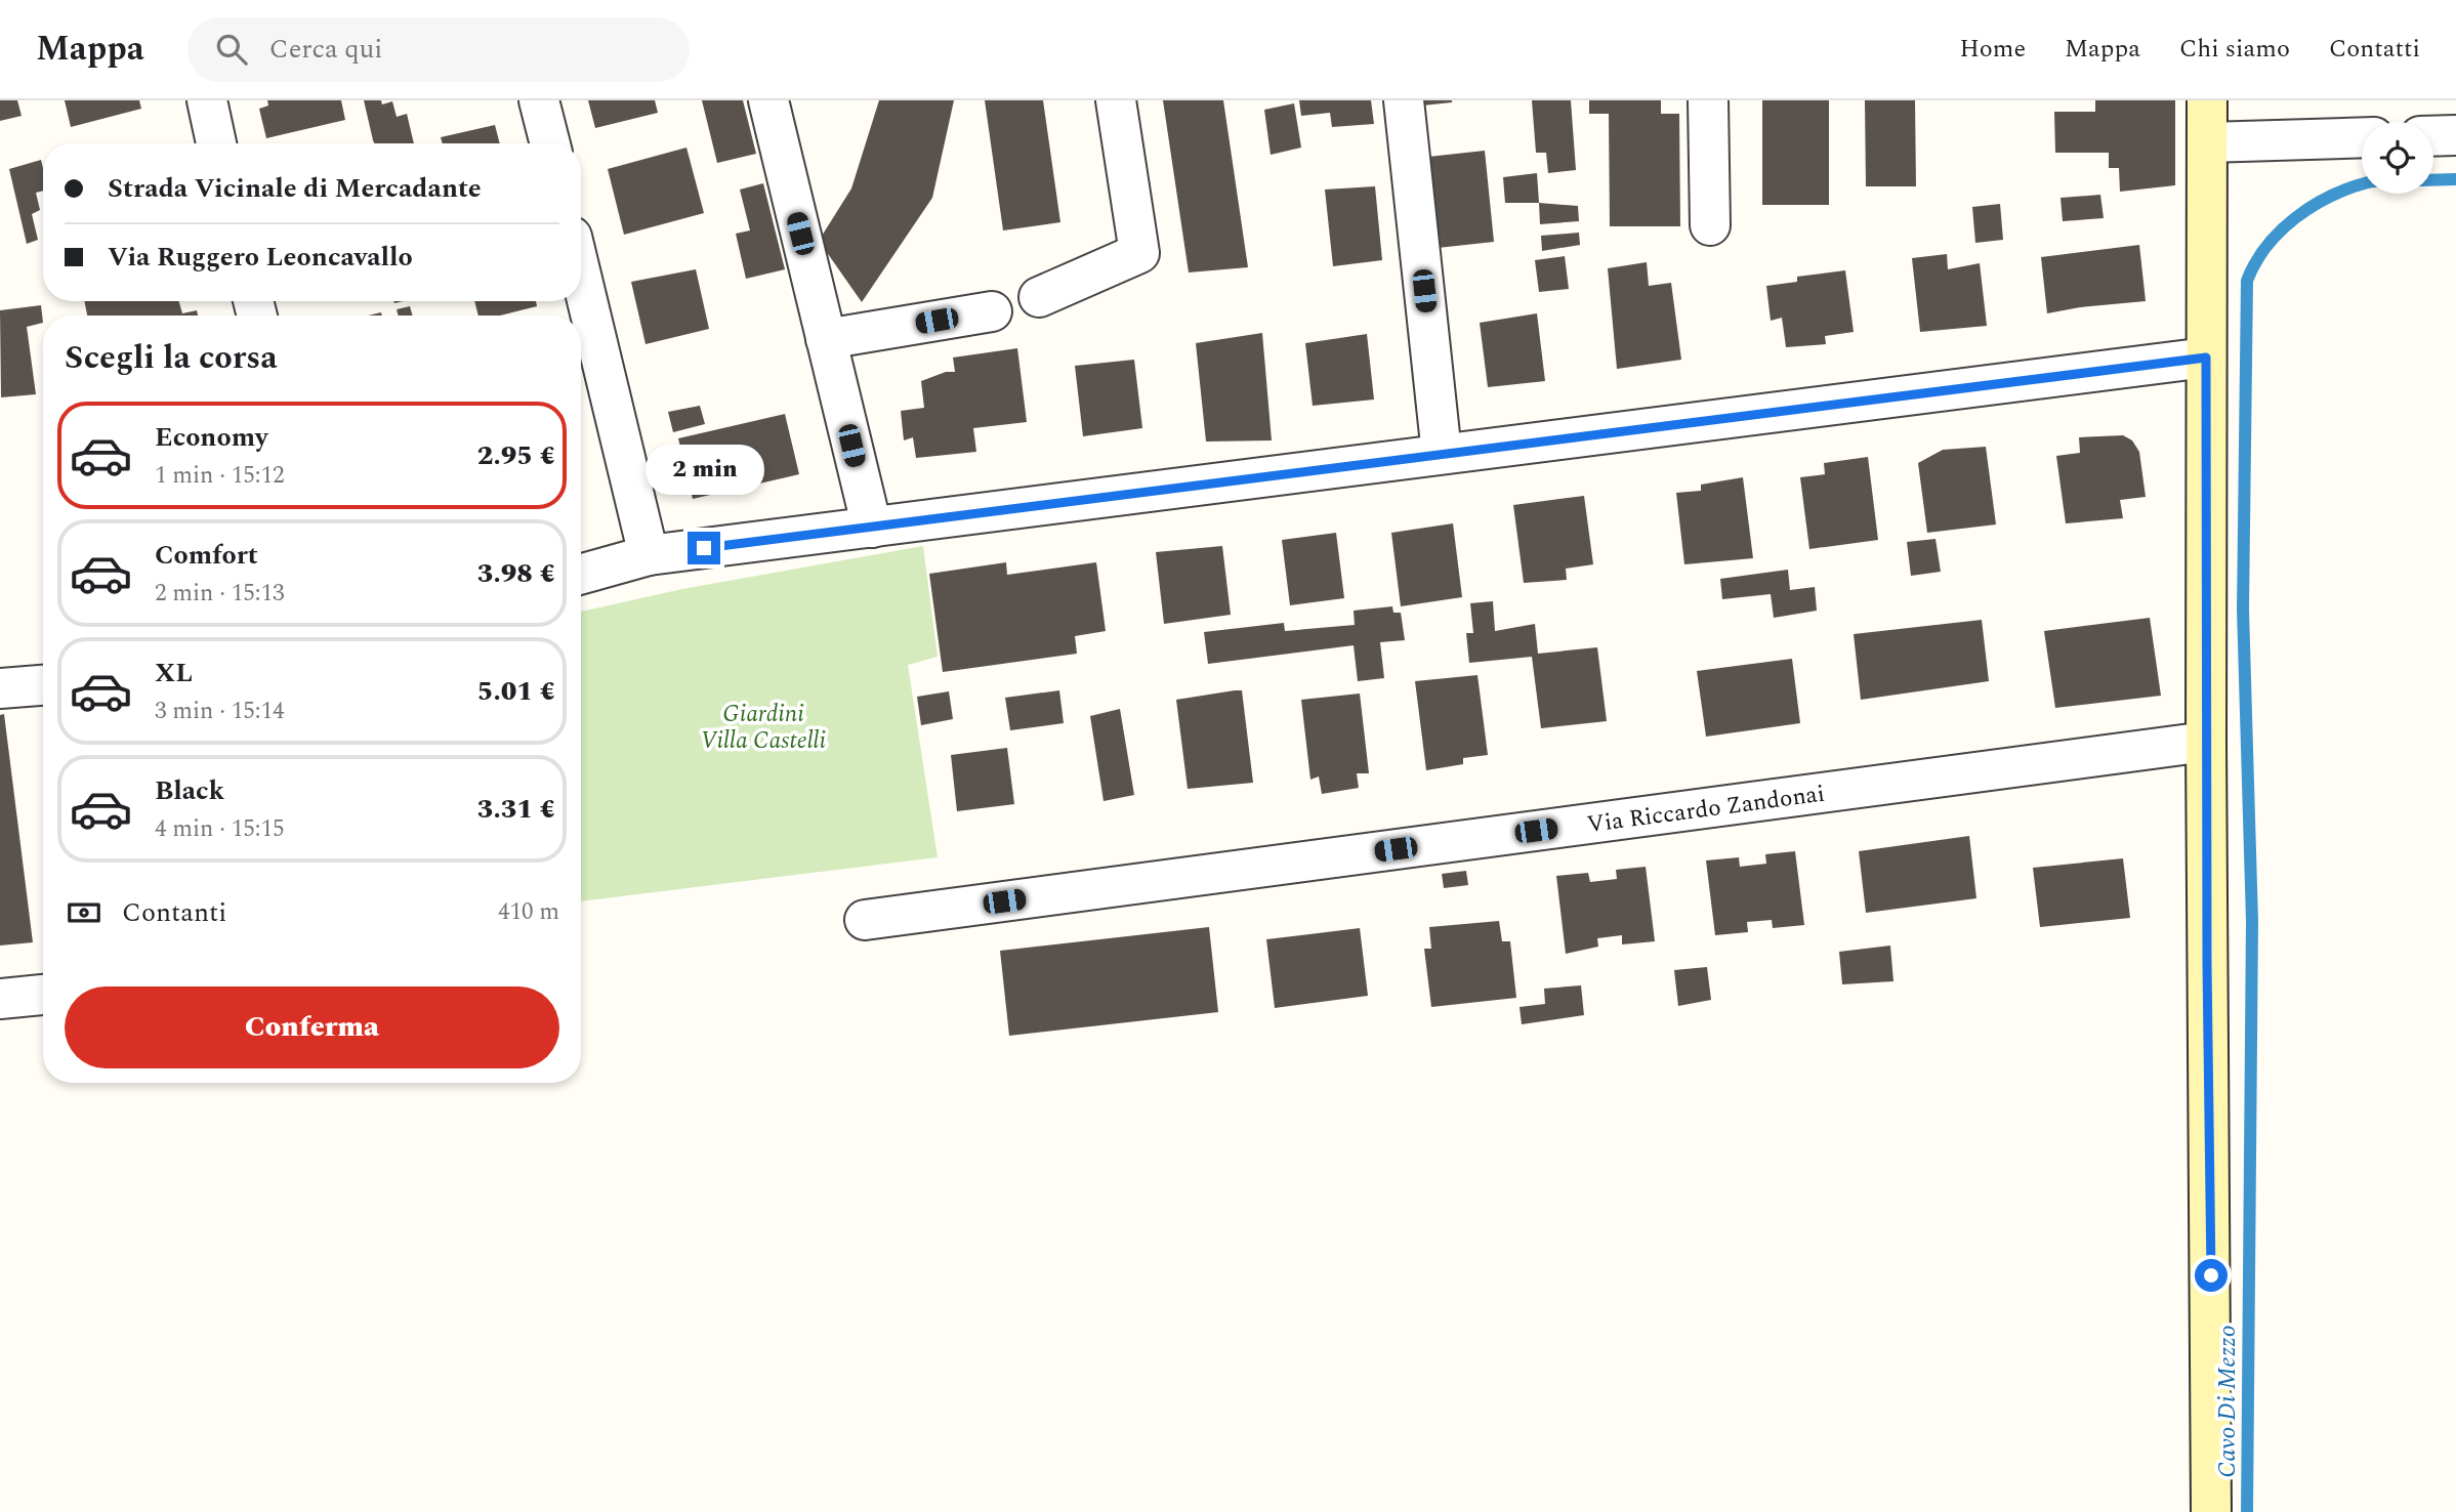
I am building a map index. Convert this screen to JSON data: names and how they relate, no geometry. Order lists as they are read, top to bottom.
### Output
{
  "streets": {
    "street": ["Via Riccardo Zandonai"]
  },
  "water": ["Cavo Di Mezzo"],
  "parks": ["Giardini Villa Castelli"],
  "page": {
    "header": "Mappa",
    "search": "Cerca qui",
    "nav": [
      "Home",
      "Mappa",
      "Chi siamo",
      "Contatti"
    ],
    "banner": ["Strada Vicinale di Mercadante", "Via Ruggero Leoncavallo"],
    "heading": "Scegli la corsa",
    "list": [
      {
        "name": "Economy",
        "note": "1 min · 15:12",
        "value": "2.95 €"
      },
      {
        "name": "Comfort",
        "note": "2 min · 15:13",
        "value": "3.98 €"
      },
      {
        "name": "XL",
        "note": "3 min · 15:14",
        "value": "5.01 €"
      },
      {
        "name": "Black",
        "note": "4 min · 15:15",
        "value": "3.31 €"
      }
    ],
    "bubble": "2 min",
    "pay": ["Contanti", "410 m"],
    "buttons": "Conferma"
  }
}
